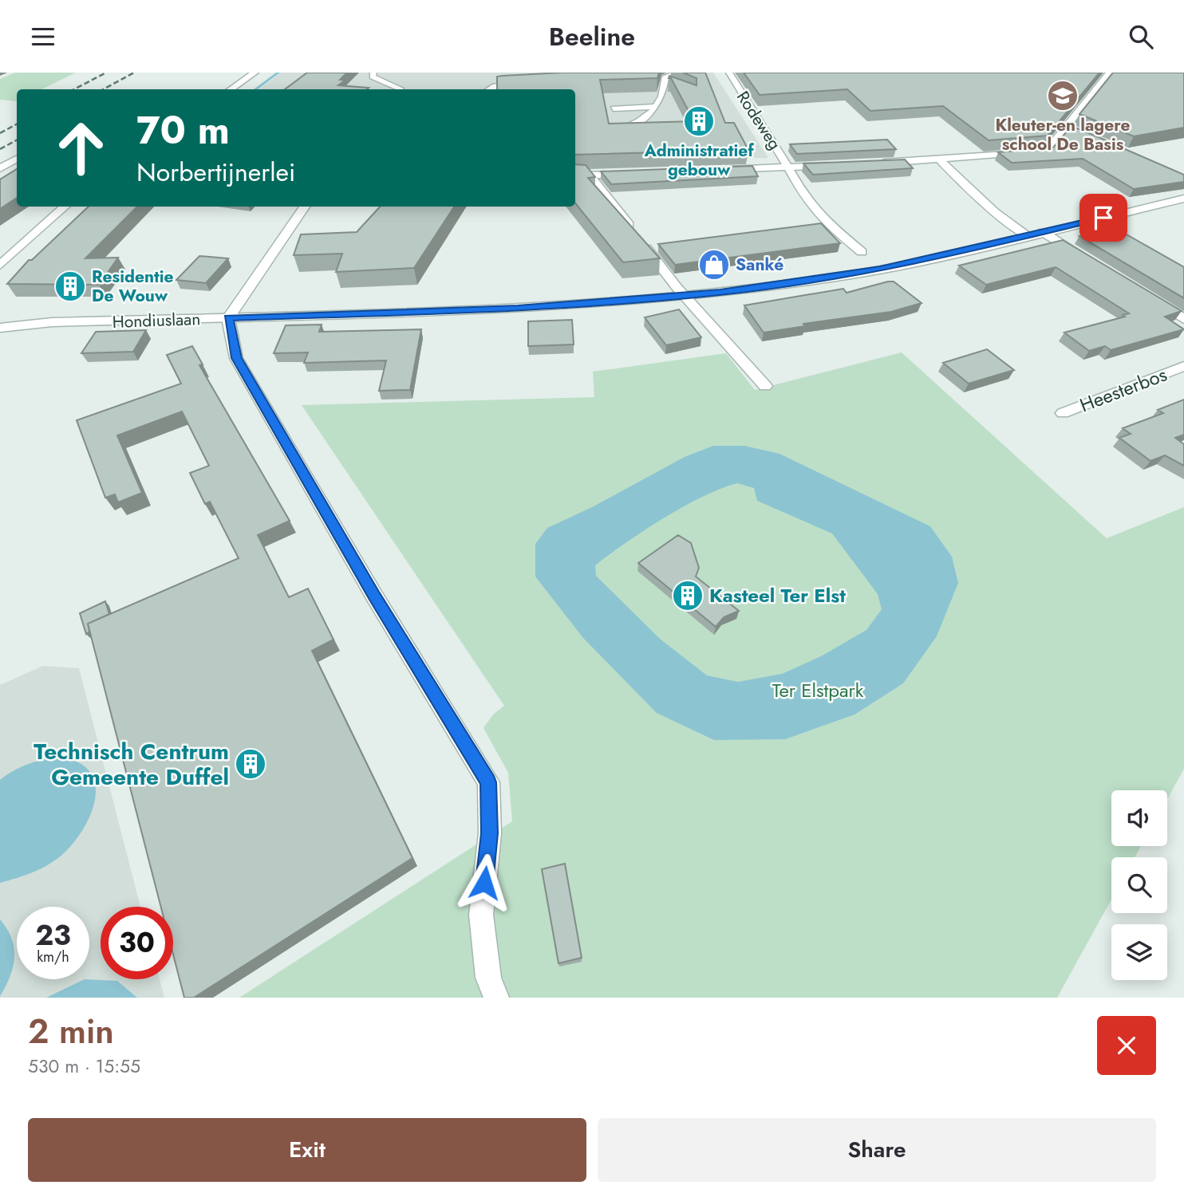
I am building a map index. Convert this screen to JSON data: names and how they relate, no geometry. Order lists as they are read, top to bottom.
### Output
{
  "streets": {
    "street": ["Rodeweg", "Hondiuslaan", "Heesterbos"]
  },
  "parks": ["Ter Elstpark"],
  "places": {
    "school or university": ["Kleuter-en lagere school De Basis"],
    "building": [
      "Administratief gebouw",
      "Residentie De Wouw",
      "Kasteel Ter Elst",
      "Technisch Centrum Gemeente Duffel"
    ],
    "shop": ["Sanké"]
  },
  "page": {
    "header": "Beeline",
    "turn": ["70 m", "Norbertijnerlei"],
    "speed": "23 km/h",
    "limit": "30",
    "heading": ["2 min", "530 m · 15:55"],
    "buttons": ["Exit", "Share"]
  }
}
